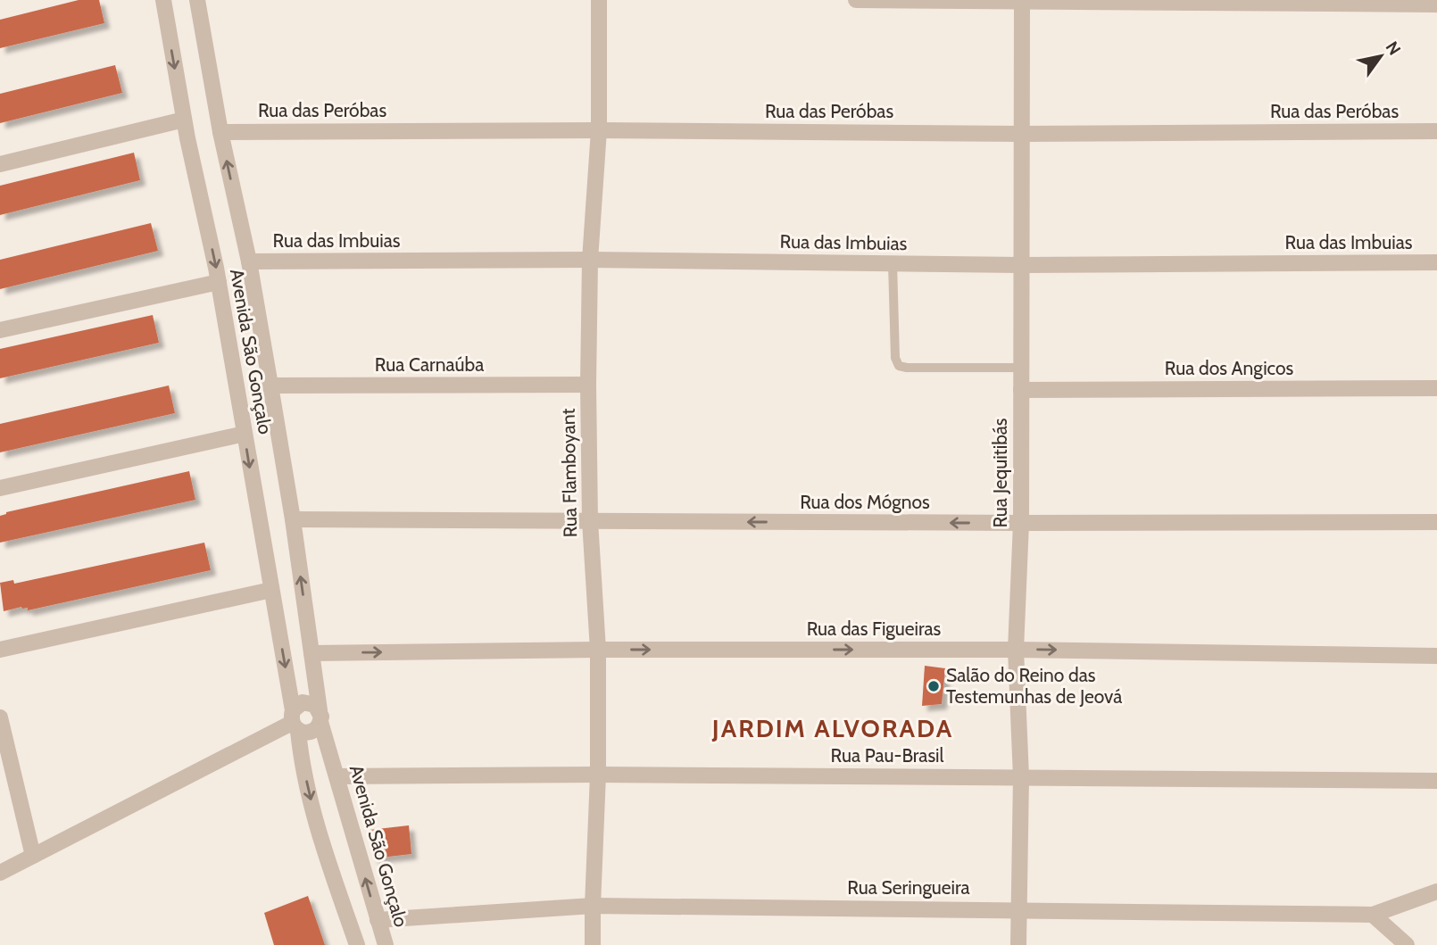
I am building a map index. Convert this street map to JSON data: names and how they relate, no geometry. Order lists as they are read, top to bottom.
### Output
{
  "streets": {
    "street": [
      "Rua das Peróbas",
      "Rua das Imbuias",
      "Avenida São Gonçalo",
      "Rua Carnaúba",
      "Rua dos Angicos",
      "Rua Flamboyant",
      "Rua Jequitibás",
      "Rua dos Mógnos",
      "Rua das Figueiras",
      "Rua Pau-Brasil",
      "Rua Seringueira"
    ]
  },
  "crossings": [
    ["Rua das Peróbas", "Avenida São Gonçalo"],
    ["Rua das Peróbas", "Rua Flamboyant"],
    ["Rua das Peróbas", "Rua Jequitibás"],
    ["Rua das Imbuias", "Avenida São Gonçalo"],
    ["Rua das Imbuias", "Rua Flamboyant"],
    ["Rua das Imbuias", "Rua Jequitibás"],
    ["Avenida São Gonçalo", "Rua Carnaúba"],
    ["Avenida São Gonçalo", "Rua dos Mógnos"],
    ["Avenida São Gonçalo", "Rua das Figueiras"],
    ["Avenida São Gonçalo", "Rua Pau-Brasil"],
    ["Avenida São Gonçalo", "Rua Seringueira"],
    ["Rua Carnaúba", "Rua Flamboyant"],
    ["Rua dos Angicos", "Rua Jequitibás"],
    ["Rua Flamboyant", "Rua dos Mógnos"],
    ["Rua Flamboyant", "Rua das Figueiras"],
    ["Rua Flamboyant", "Rua Pau-Brasil"],
    ["Rua Flamboyant", "Rua Seringueira"],
    ["Rua Jequitibás", "Rua dos Mógnos"],
    ["Rua Jequitibás", "Rua das Figueiras"],
    ["Rua Jequitibás", "Rua Pau-Brasil"],
    ["Rua Jequitibás", "Rua Seringueira"]
  ],
  "one_way": ["Rua dos Mógnos", "Rua das Figueiras"],
  "districts": ["JARDIM ALVORADA"],
  "places": ["Salão do Reino das Testemunhas de Jeová"],
  "north": "top right"
}
